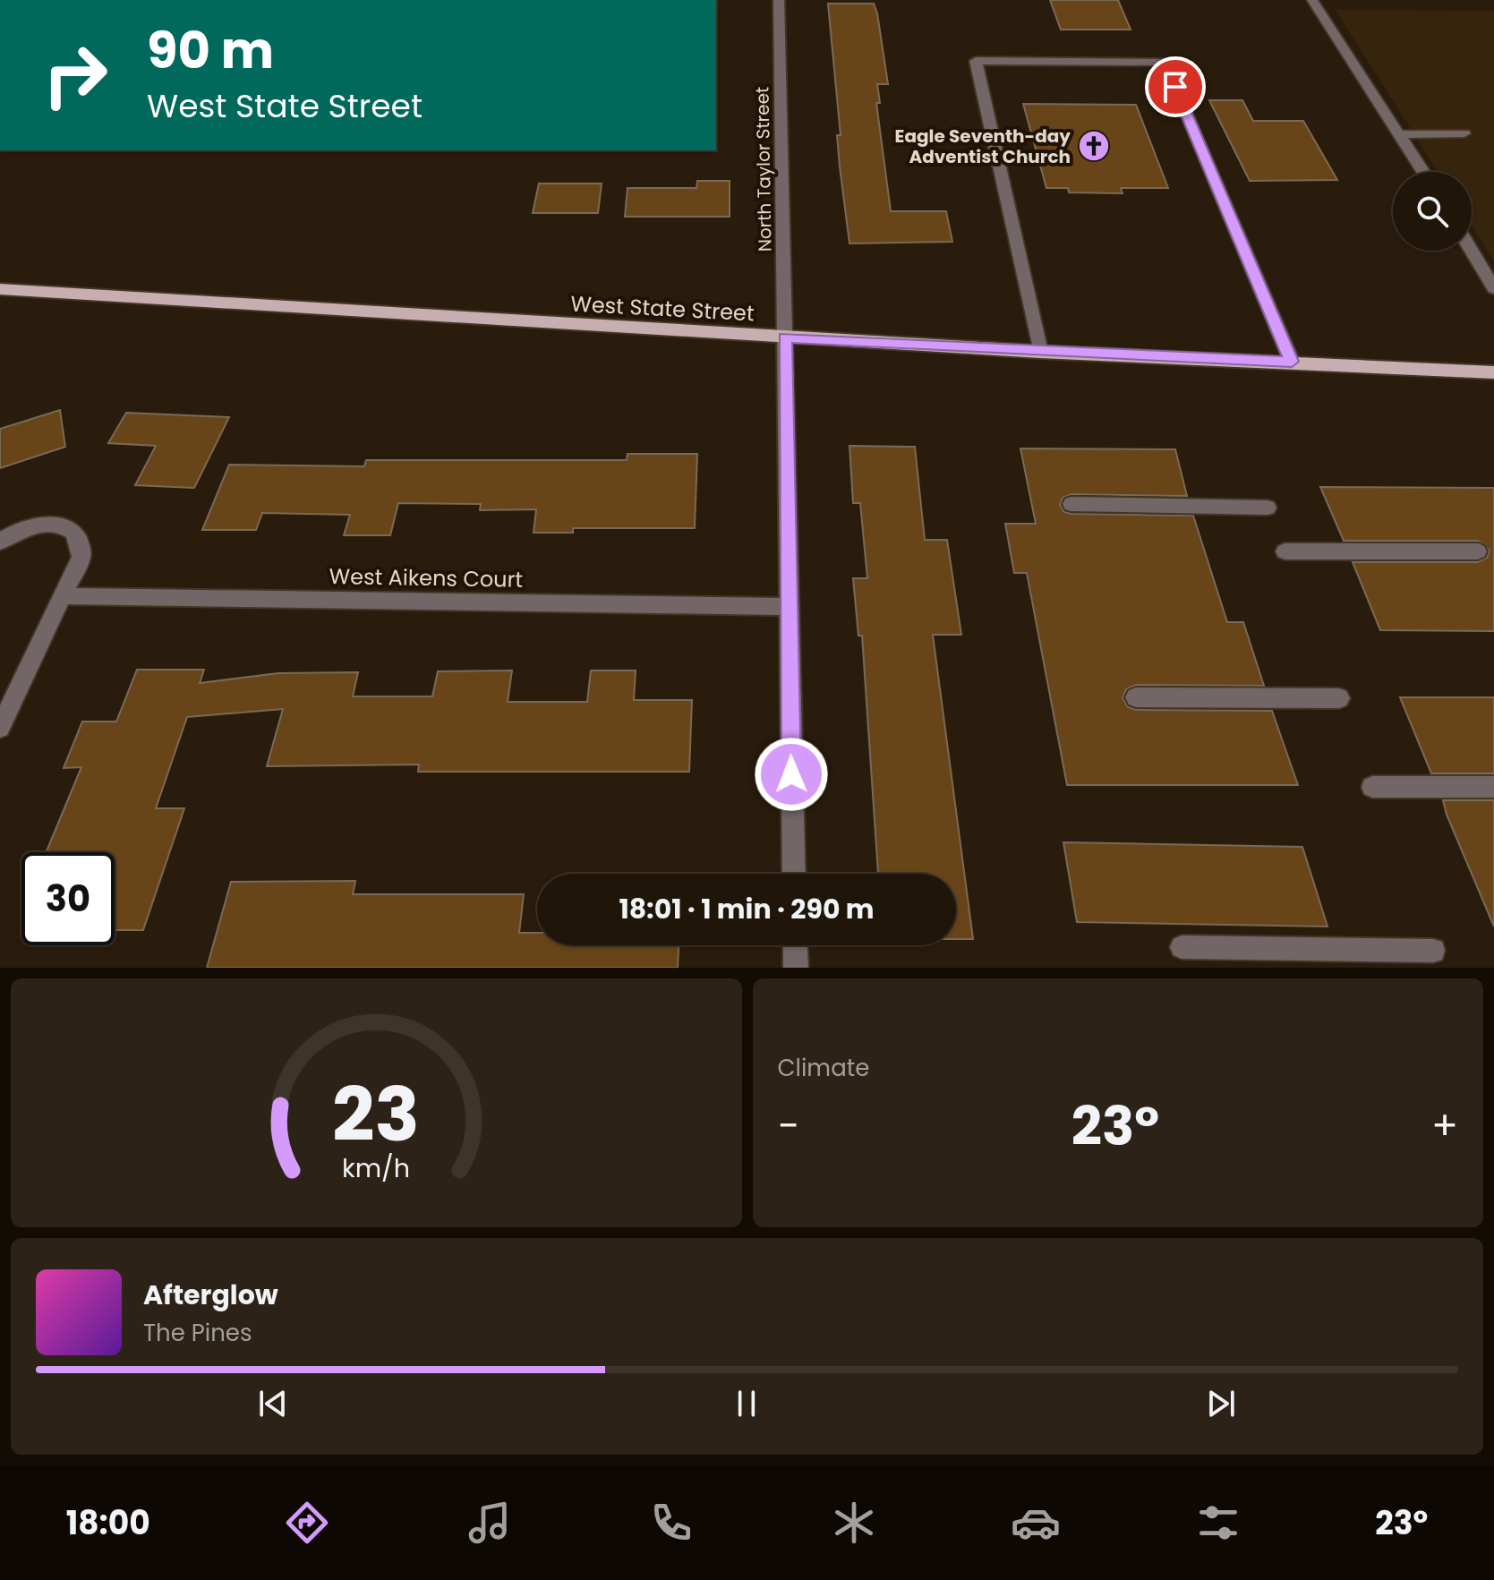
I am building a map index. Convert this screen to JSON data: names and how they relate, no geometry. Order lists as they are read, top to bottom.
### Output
{
  "streets": {
    "main road": ["West State Street"],
    "street": ["North Taylor Street", "West Aikens Court"]
  },
  "crossings": [
    ["North Taylor Street", "West State Street"],
    ["North Taylor Street", "West Aikens Court"]
  ],
  "places": {
    "church": ["Eagle Seventh-day Adventist Church"]
  },
  "page": {
    "turn": ["90 m", "West State Street"],
    "limit": "30",
    "trip": "18:01 · 1 min · 290 m",
    "tile": "Climate",
    "heat": ["−", "23°", "+"],
    "song": ["Afterglow", "The Pines"],
    "tabs": ["18:00", "23°"],
    "gauge": ["23", "km/h"]
  }
}
